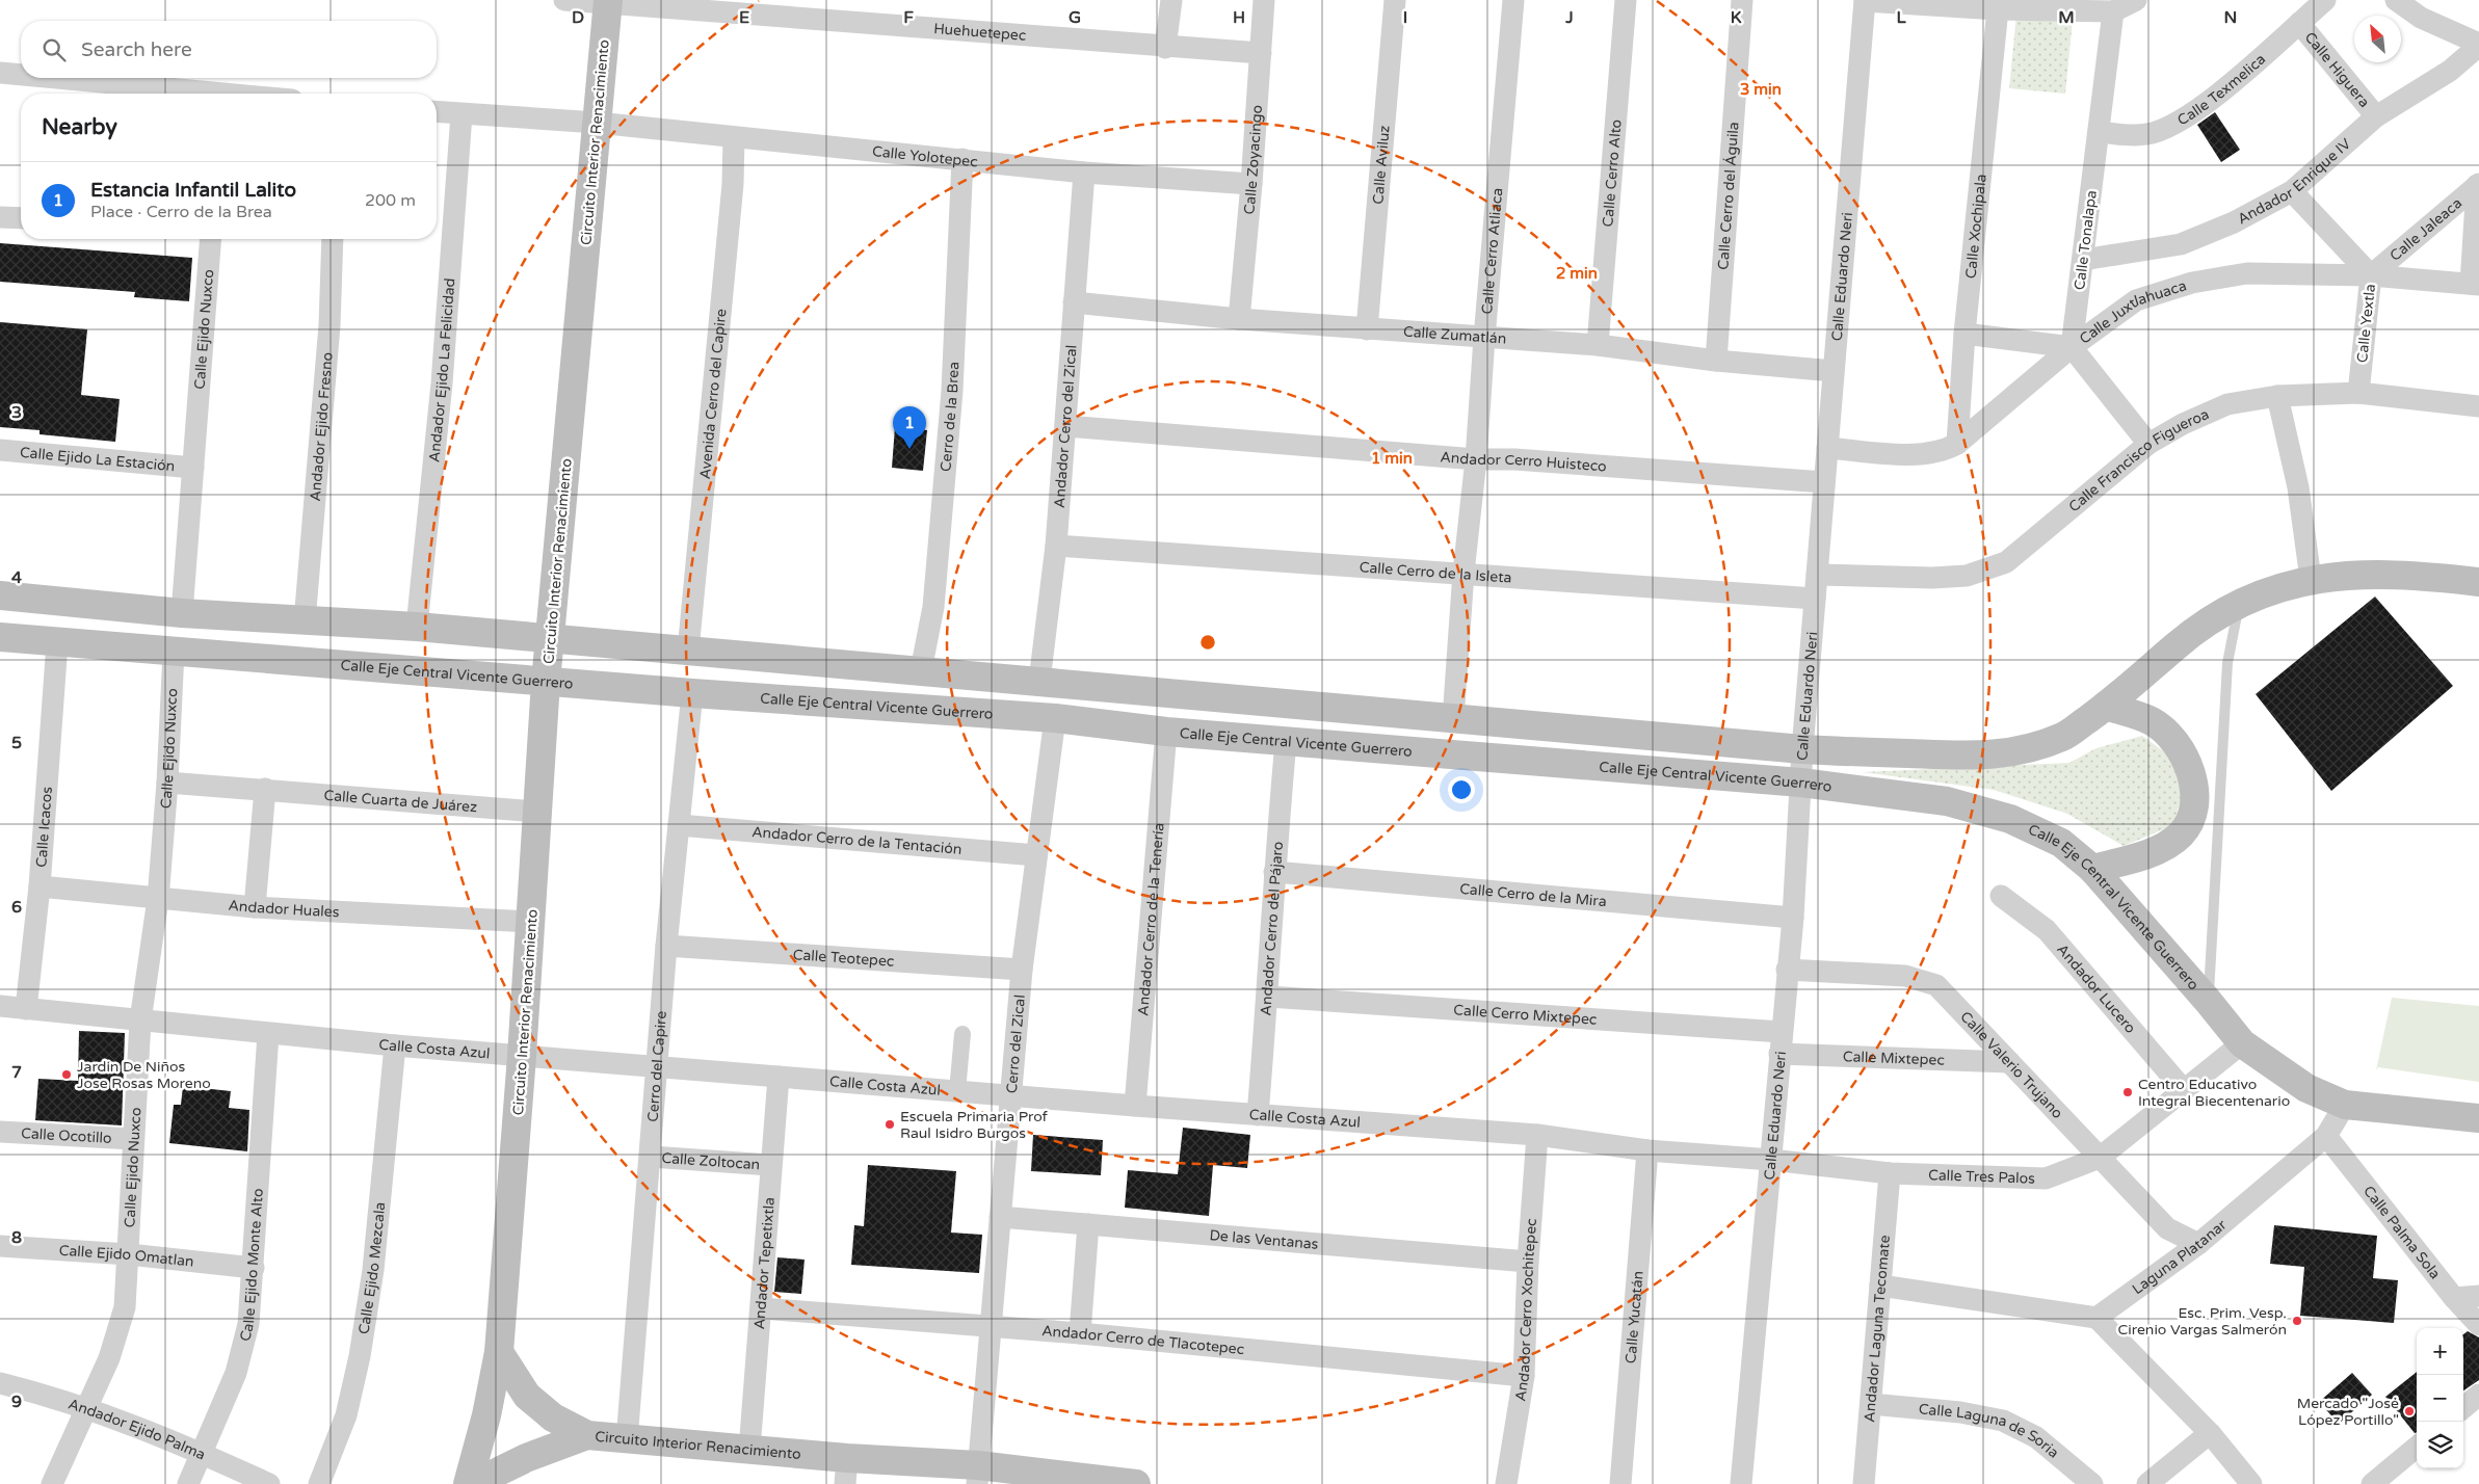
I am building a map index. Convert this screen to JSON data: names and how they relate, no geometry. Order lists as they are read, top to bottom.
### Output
{
  "streets": {
    "main road": ["Circuito Interior Renacimiento", "Calle Eje Central Vicente Guerrero"],
    "street": [
      "Huehuetepec",
      "Calle Higuera",
      "Calle Texmelica",
      "Calle Yolotepec",
      "Calle Zoyacingo",
      "Calle Aviluz",
      "Calle Cerro Alto",
      "Andador Enrique IV",
      "Calle Cerro del Águila",
      "Calle Xochipala",
      "Calle Jaleaca",
      "Calle Tonalapa",
      "Calle Cerro Atliaca",
      "Calle Eduardo Neri",
      "Calle Juxtlahuaca",
      "Calle Yextla",
      "Calle Ejido Nuxco",
      "Calle Zumatlán",
      "Andador Ejido La Felicidad",
      "Avenida Cerro del Capire",
      "Cerro de la Brea",
      "Andador Ejido Fresno",
      "Andador Cerro del Zical",
      "Calle Ejido La Estación",
      "Andador Cerro Huisteco",
      "Calle Francisco Figueroa",
      "Calle Cerro de la Isleta",
      "Calle Cuarta de Juárez",
      "Calle Icacos",
      "Andador Cerro de la Tentación",
      "Calle Cerro de la Mira",
      "Andador Huales",
      "Andador Cerro de la Tenería",
      "Andador Cerro del Pájaro",
      "Calle Teotepec",
      "Andador Lucero",
      "Calle Cerro Mixtepec",
      "Cerro del Zical",
      "Calle Costa Azul",
      "Calle Mixtepec",
      "Calle Valerio Trujano",
      "Cerro del Capire",
      "Calle Ocotillo",
      "Calle Zoltocan",
      "Calle Tres Palos",
      "Calle Palma Sola",
      "De las Ventanas",
      "Calle Ejido Omatlan",
      "Laguna Platanar",
      "Andador Tepetixtla",
      "Calle Ejido Monte Alto",
      "Calle Ejido Mezcala",
      "Andador Cerro Xochitepec",
      "Calle Yucatán",
      "Andador Laguna Tecomate",
      "Andador Cerro de Tlacotepec",
      "Andador Ejido Palma",
      "Calle Laguna de Soria"
    ]
  },
  "crossings": [
    ["Huehuetepec", "Circuito Interior Renacimiento"],
    ["Huehuetepec", "Calle Zoyacingo"],
    ["Calle Higuera", "Calle Texmelica"],
    ["Calle Higuera", "Andador Enrique IV"],
    ["Calle Texmelica", "Calle Tonalapa"],
    ["Circuito Interior Renacimiento", "Calle Yolotepec"],
    ["Circuito Interior Renacimiento", "Calle Eje Central Vicente Guerrero"],
    ["Circuito Interior Renacimiento", "Calle Cuarta de Juárez"],
    ["Circuito Interior Renacimiento", "Andador Huales"],
    ["Circuito Interior Renacimiento", "Cerro del Zical"],
    ["Circuito Interior Renacimiento", "Calle Costa Azul"],
    ["Circuito Interior Renacimiento", "Cerro del Capire"],
    ["Circuito Interior Renacimiento", "Andador Tepetixtla"],
    ["Calle Yolotepec", "Calle Zoyacingo"],
    ["Calle Yolotepec", "Andador Ejido La Felicidad"],
    ["Calle Yolotepec", "Avenida Cerro del Capire"],
    ["Calle Yolotepec", "Cerro de la Brea"],
    ["Calle Yolotepec", "Andador Cerro del Zical"],
    ["Calle Zoyacingo", "Calle Zumatlán"],
    ["Calle Aviluz", "Calle Zumatlán"],
    ["Calle Cerro Alto", "Calle Zumatlán"],
    ["Andador Enrique IV", "Calle Tonalapa"],
    ["Andador Enrique IV", "Calle Yextla"],
    ["Calle Cerro del Águila", "Calle Zumatlán"],
    ["Calle Xochipala", "Calle Juxtlahuaca"],
    ["Calle Jaleaca", "Calle Juxtlahuaca"],
    ["Calle Jaleaca", "Calle Yextla"],
    ["Calle Tonalapa", "Calle Juxtlahuaca"],
    ["Calle Cerro Atliaca", "Calle Zumatlán"],
    ["Calle Cerro Atliaca", "Andador Cerro Huisteco"],
    ["Calle Cerro Atliaca", "Calle Cerro de la Isleta"],
    ["Calle Eduardo Neri", "Calle Juxtlahuaca"],
    ["Calle Eduardo Neri", "Calle Zumatlán"],
    ["Calle Eduardo Neri", "Andador Cerro Huisteco"],
    ["Calle Eduardo Neri", "Calle Francisco Figueroa"],
    ["Calle Eduardo Neri", "Calle Cerro de la Isleta"],
    ["Calle Eduardo Neri", "Calle Eje Central Vicente Guerrero"],
    ["Calle Eduardo Neri", "Calle Cerro de la Mira"],
    ["Calle Eduardo Neri", "Calle Cerro Mixtepec"],
    ["Calle Eduardo Neri", "Calle Costa Azul"],
    ["Calle Eduardo Neri", "Calle Mixtepec"],
    ["Calle Eduardo Neri", "Calle Valerio Trujano"],
    ["Calle Eduardo Neri", "Calle Tres Palos"],
    ["Calle Juxtlahuaca", "Calle Yextla"],
    ["Calle Yextla", "Calle Francisco Figueroa"],
    ["Calle Ejido Nuxco", "Calle Ejido La Estación"],
    ["Calle Ejido Nuxco", "Calle Eje Central Vicente Guerrero"],
    ["Calle Ejido Nuxco", "Calle Cuarta de Juárez"],
    ["Calle Ejido Nuxco", "Andador Huales"],
    ["Calle Ejido Nuxco", "Calle Costa Azul"],
    ["Calle Ejido Nuxco", "Calle Ocotillo"],
    ["Calle Ejido Nuxco", "Calle Ejido Omatlan"],
    ["Calle Ejido Nuxco", "Andador Ejido Palma"],
    ["Calle Zumatlán", "Andador Cerro del Zical"],
    ["Andador Cerro del Zical", "Andador Cerro Huisteco"],
    ["Andador Cerro del Zical", "Calle Cerro de la Isleta"],
    ["Calle Eje Central Vicente Guerrero", "Calle Icacos"],
    ["Calle Eje Central Vicente Guerrero", "Andador Cerro de la Tenería"],
    ["Calle Eje Central Vicente Guerrero", "Andador Cerro del Pájaro"],
    ["Calle Eje Central Vicente Guerrero", "Cerro del Zical"],
    ["Calle Eje Central Vicente Guerrero", "Cerro del Capire"],
    ["Calle Eje Central Vicente Guerrero", "Calle Tres Palos"],
    ["Calle Eje Central Vicente Guerrero", "Laguna Platanar"],
    ["Calle Icacos", "Andador Huales"],
    ["Calle Icacos", "Calle Costa Azul"],
    ["Andador Cerro de la Tentación", "Cerro del Zical"],
    ["Andador Cerro de la Tentación", "Cerro del Capire"],
    ["Calle Cerro de la Mira", "Andador Cerro del Pájaro"],
    ["Andador Cerro de la Tenería", "Calle Costa Azul"],
    ["Andador Cerro del Pájaro", "Calle Cerro Mixtepec"],
    ["Andador Cerro del Pájaro", "Calle Costa Azul"],
    ["Calle Teotepec", "Cerro del Zical"],
    ["Calle Teotepec", "Cerro del Capire"],
    ["Andador Lucero", "Calle Tres Palos"],
    ["Cerro del Zical", "Calle Costa Azul"],
    ["Cerro del Zical", "De las Ventanas"],
    ["Cerro del Zical", "Andador Cerro de Tlacotepec"],
    ["Calle Costa Azul", "Cerro del Capire"],
    ["Calle Costa Azul", "Calle Tres Palos"],
    ["Calle Costa Azul", "Andador Tepetixtla"],
    ["Calle Costa Azul", "Calle Ejido Monte Alto"],
    ["Calle Costa Azul", "Calle Ejido Mezcala"],
    ["Calle Costa Azul", "Andador Cerro Xochitepec"],
    ["Calle Costa Azul", "Calle Yucatán"],
    ["Calle Mixtepec", "Calle Valerio Trujano"],
    ["Calle Valerio Trujano", "Calle Tres Palos"],
    ["Calle Valerio Trujano", "Laguna Platanar"],
    ["Cerro del Capire", "Calle Zoltocan"],
    ["Calle Zoltocan", "Andador Tepetixtla"],
    ["Calle Tres Palos", "Andador Laguna Tecomate"],
    ["Calle Palma Sola", "Laguna Platanar"],
    ["De las Ventanas", "Andador Cerro Xochitepec"],
    ["Calle Ejido Omatlan", "Calle Ejido Monte Alto"],
    ["Andador Tepetixtla", "Andador Cerro de Tlacotepec"],
    ["Calle Ejido Monte Alto", "Andador Ejido Palma"],
    ["Andador Cerro Xochitepec", "Andador Cerro de Tlacotepec"],
    ["Andador Laguna Tecomate", "Calle Laguna de Soria"]
  ],
  "places": [
    "Jardin De Niños Jose Rosas Moreno",
    "Centro Educativo Integral Biecentenario",
    "Escuela Primaria Prof Raul Isidro Burgos",
    "Esc. Prim. Vesp. Cirenio Vargas Salmerón",
    "Mercado \"José López Portillo\""
  ],
  "north": "top left",
  "page": {
    "search": "Search here",
    "heading": "Nearby",
    "list": [
      {
        "mark": "1",
        "name": "Estancia Infantil Lalito",
        "note": "Place · Cerro de la Brea",
        "value": "200 m"
      }
    ],
    "pins": "1",
    "map_buttons": ["+", "−"]
  },
  "grid": {
    "columns": [
      "D",
      "E",
      "F",
      "G",
      "H",
      "I",
      "J",
      "K",
      "L",
      "M",
      "N"
    ],
    "rows": [
      "3",
      "4",
      "5",
      "6",
      "7",
      "8",
      "9"
    ]
  },
  "rings": ["3 min", "2 min", "1 min"]
}
